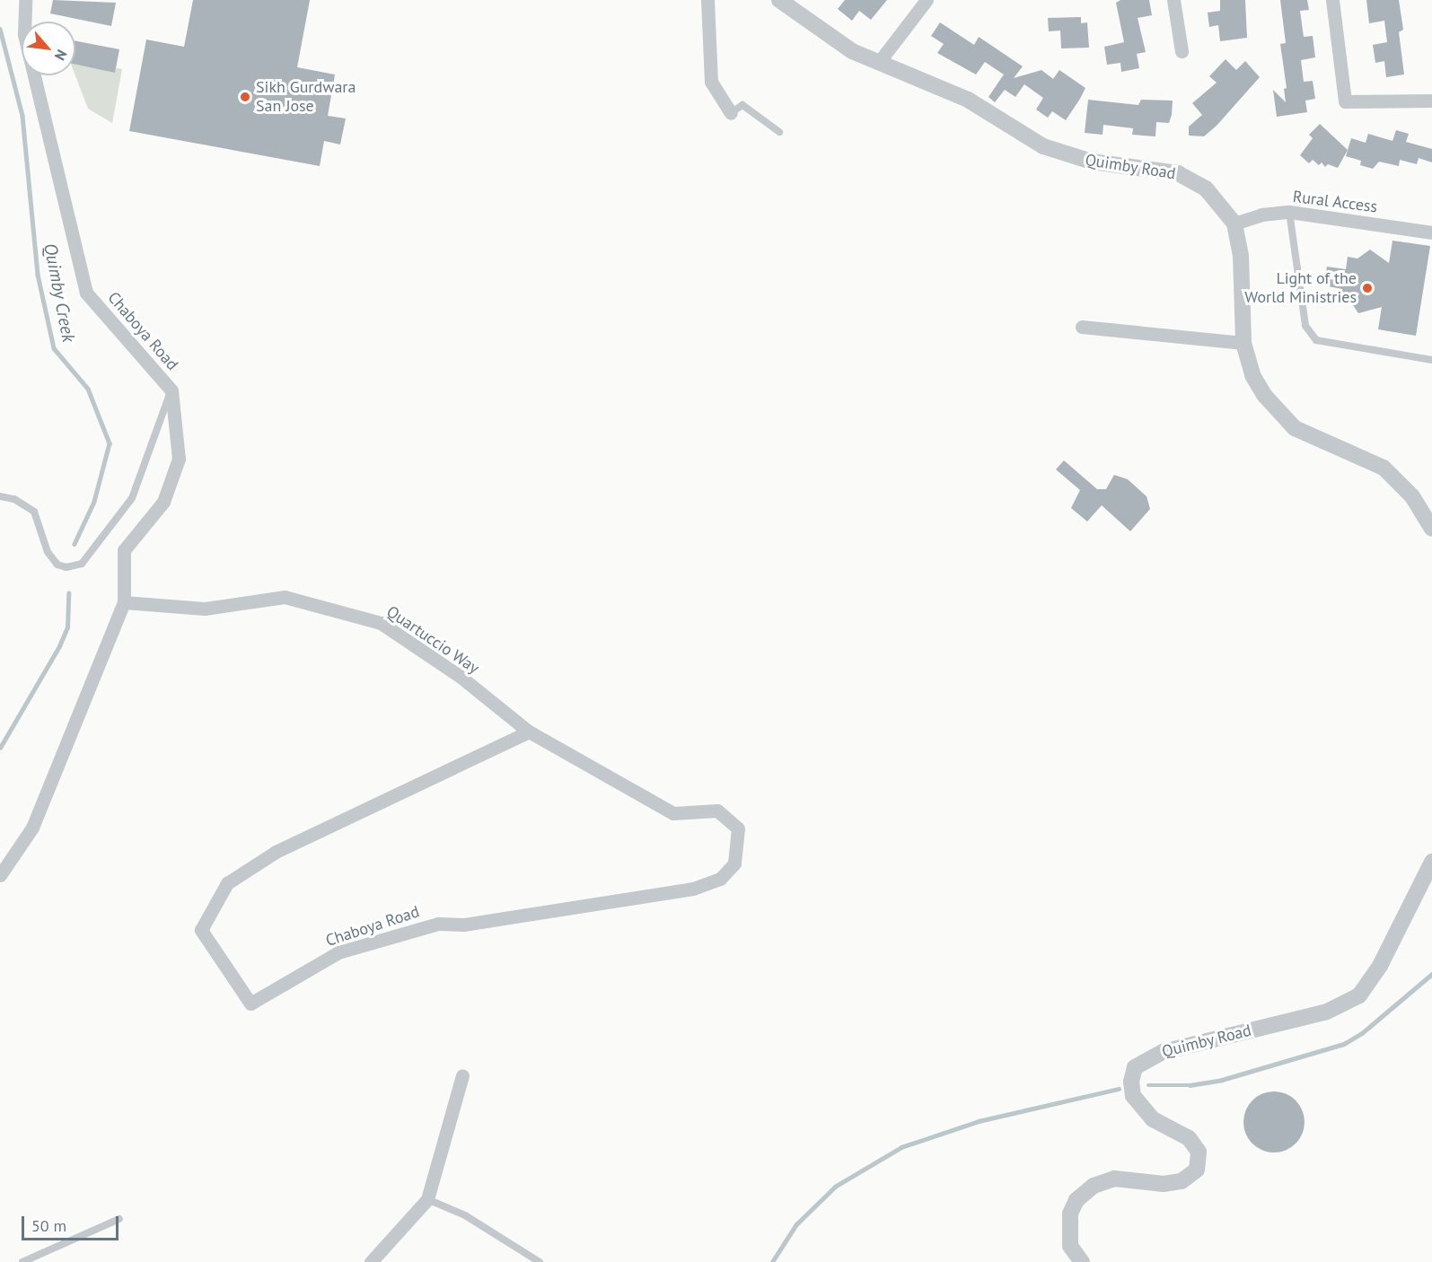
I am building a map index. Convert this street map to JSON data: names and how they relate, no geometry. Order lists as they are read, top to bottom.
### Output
{
  "streets": {
    "street": [
      "Quimby Road",
      "Rural Access",
      "Chaboya Road",
      "Quartuccio Way"
    ]
  },
  "crossings": [
    ["Quimby Road", "Rural Access"],
    ["Chaboya Road", "Quartuccio Way"]
  ],
  "water": ["Quimby Creek"],
  "places": ["Sikh Gurdwara San Jose", "Light of the World Ministries"],
  "scale_bar": "50 m",
  "north": "bottom right"
}
